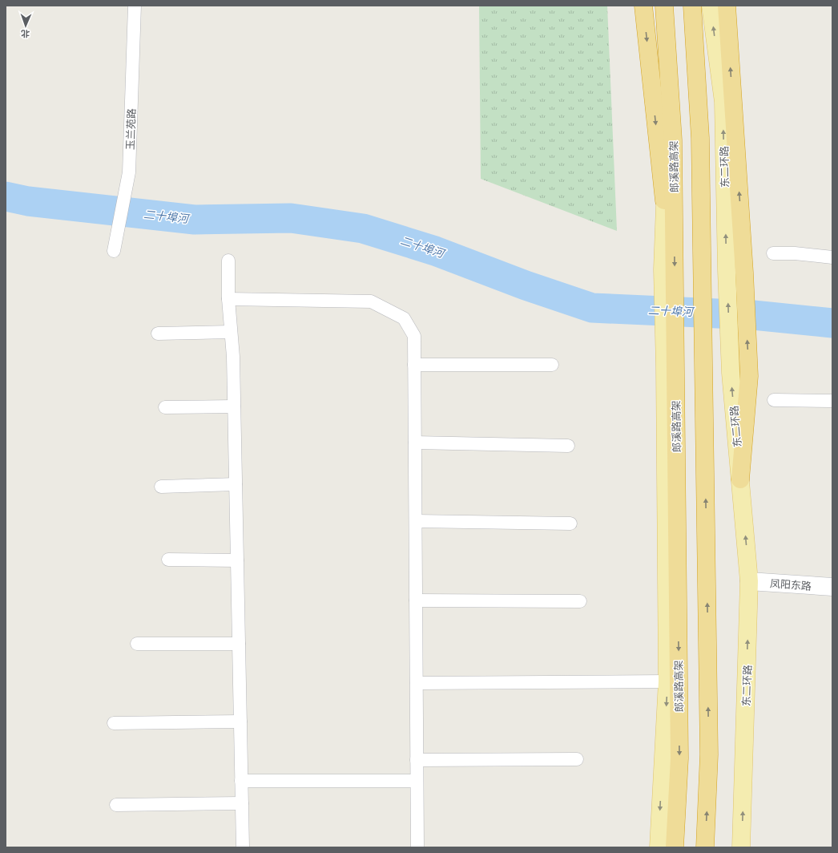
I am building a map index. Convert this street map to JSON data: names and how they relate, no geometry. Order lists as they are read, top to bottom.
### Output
{
  "streets": {
    "highway": ["郎溪路高架"],
    "main road": ["东二环路", "凤阳东路"],
    "street": ["玉兰苑路"]
  },
  "crossings": [
    ["东二环路", "凤阳东路"]
  ],
  "water": ["二十埠河"],
  "north": "bottom"
}
